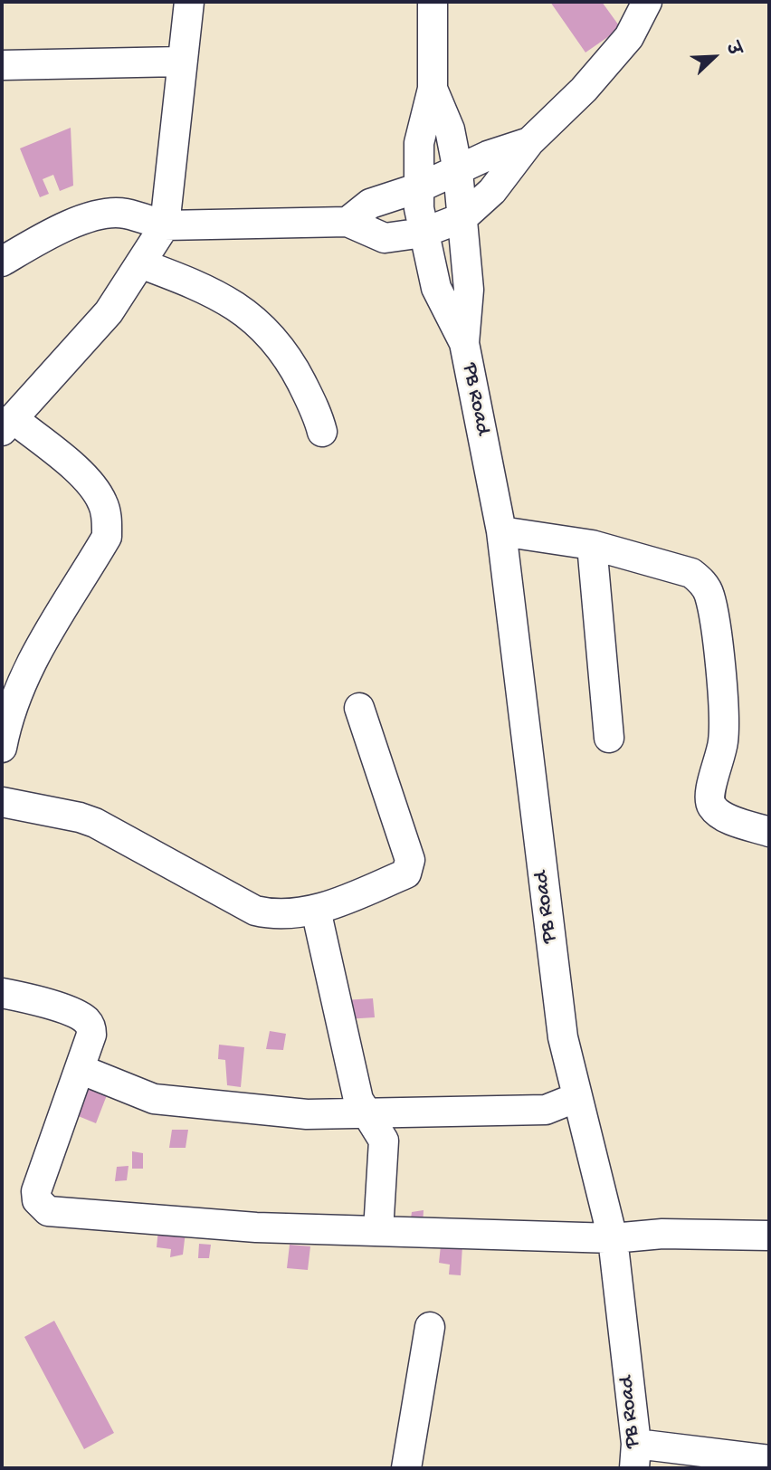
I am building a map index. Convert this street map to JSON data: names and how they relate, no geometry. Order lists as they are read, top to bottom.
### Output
{
  "streets": {
    "street": ["PB Road"]
  },
  "north": "top right"
}
